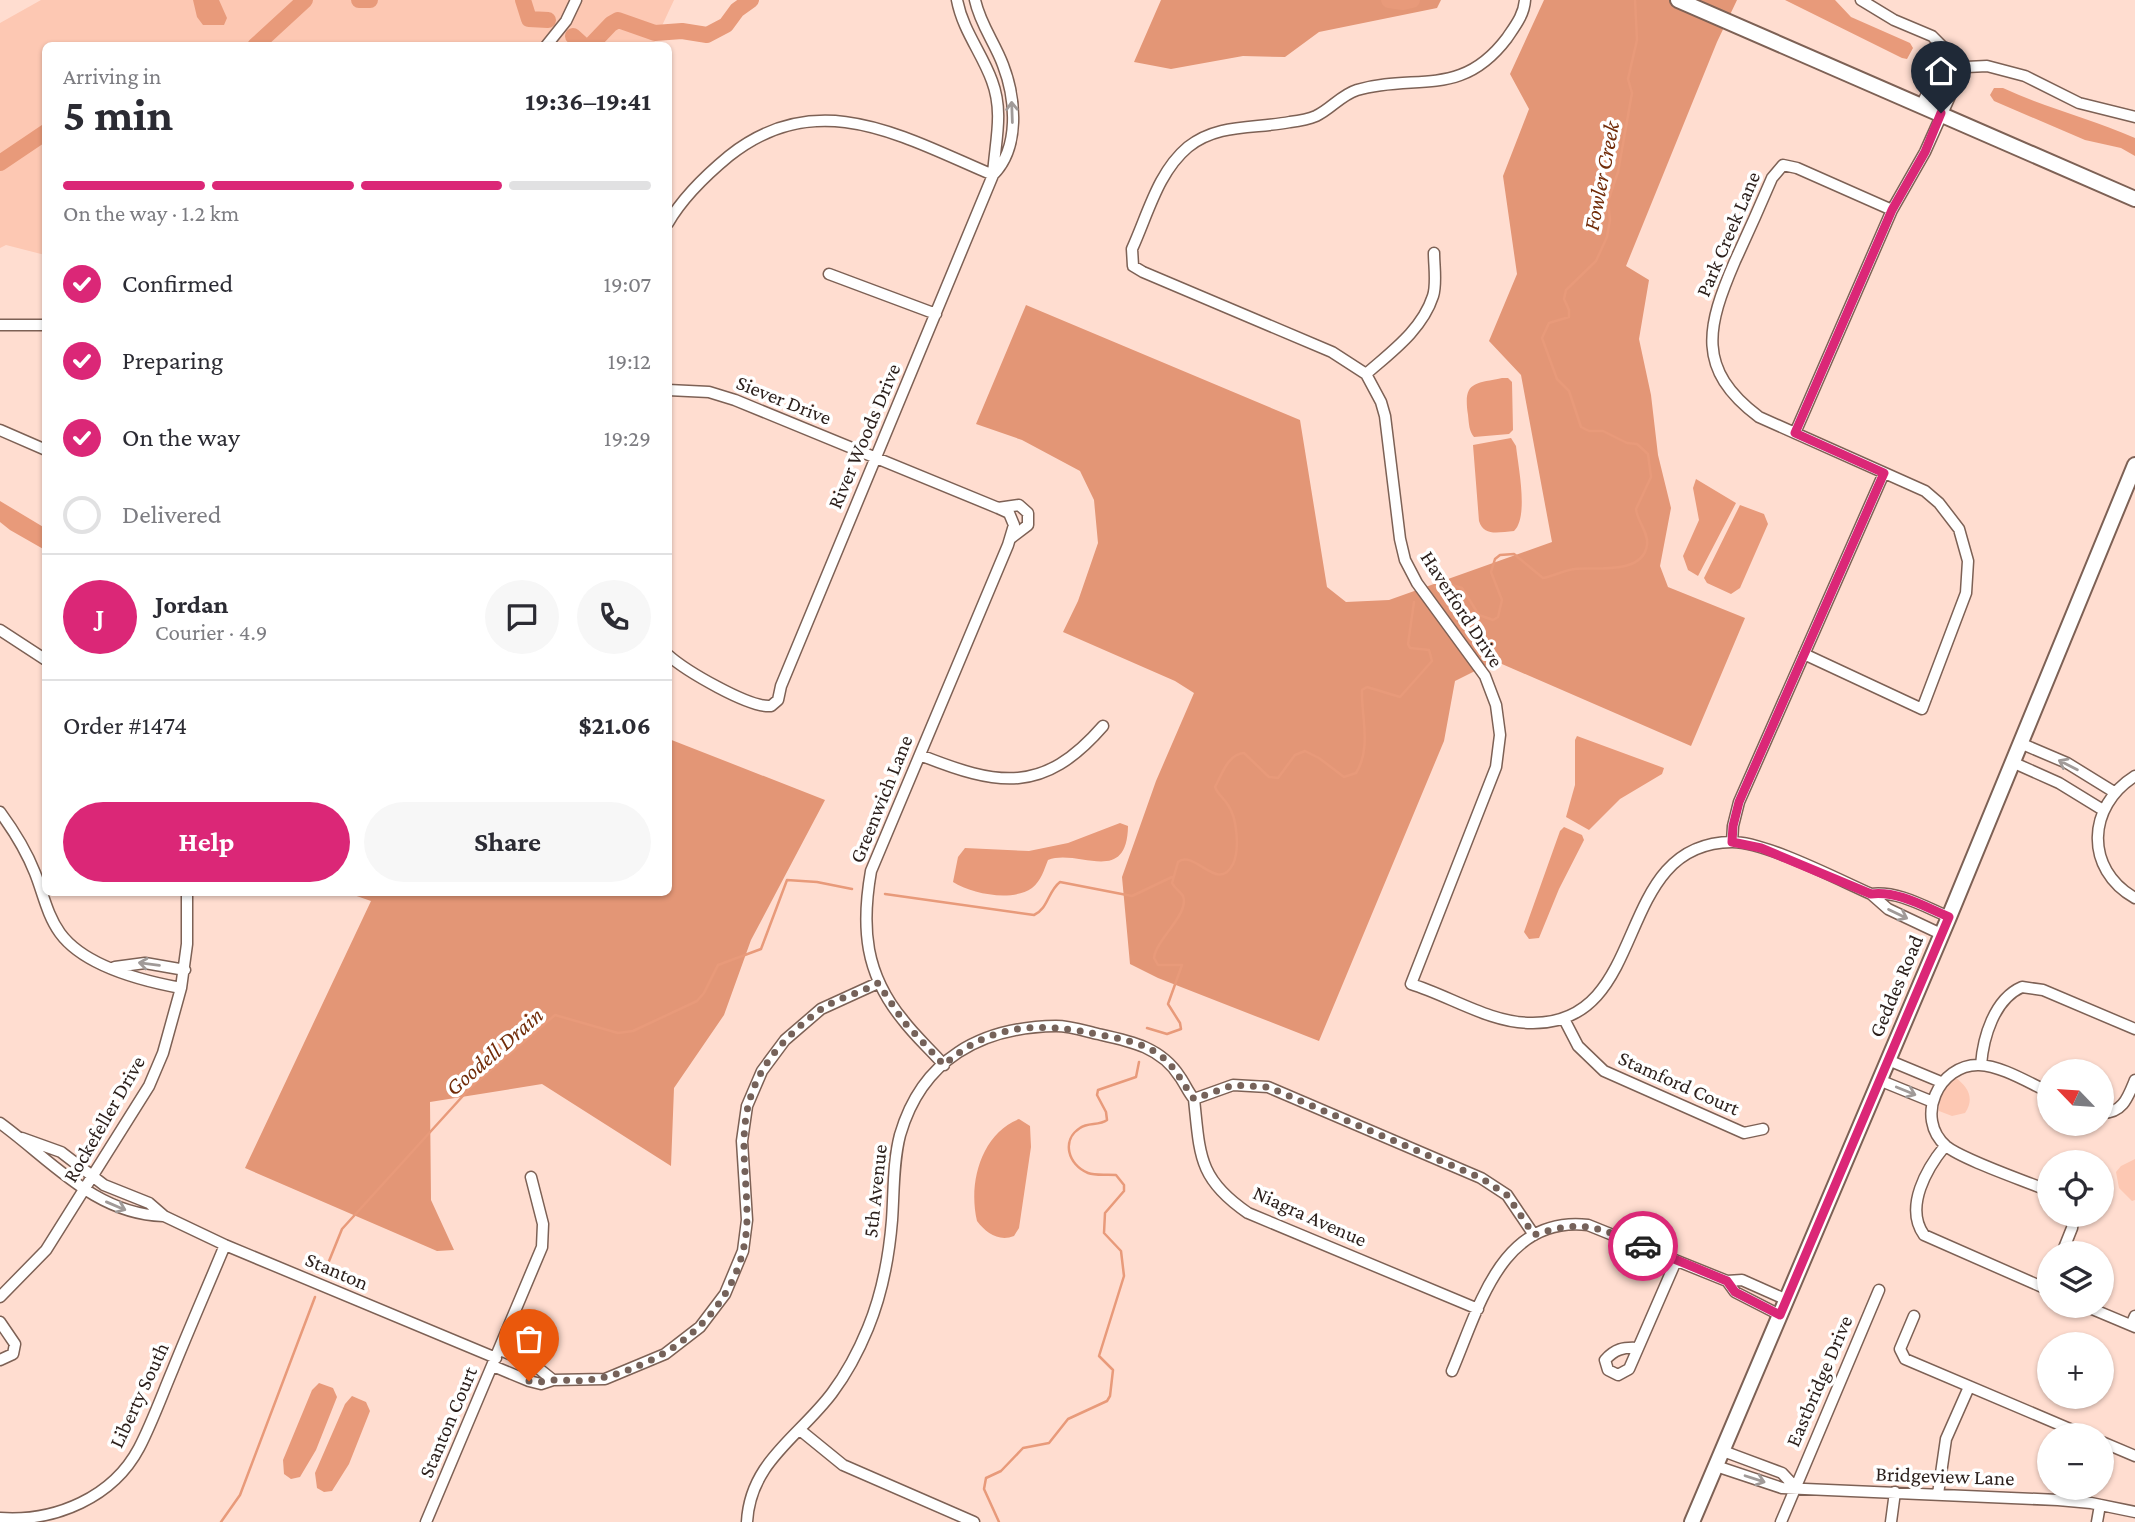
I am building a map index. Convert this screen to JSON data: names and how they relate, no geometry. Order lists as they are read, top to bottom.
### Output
{
  "streets": {
    "main road": ["Geddes Road"],
    "street": [
      "Park Creek Lane",
      "Siever Drive",
      "River Woods Drive",
      "Haverford Drive",
      "Greenwich Lane",
      "Stamford Court",
      "Rockefeller Drive",
      "5th Avenue",
      "Niagra Avenue",
      "Stanton",
      "Eastbridge Drive",
      "Liberty South",
      "Stanton Court",
      "Bridgeview Lane"
    ]
  },
  "crossings": [
    ["Siever Drive", "River Woods Drive"],
    ["Siever Drive", "Greenwich Lane"],
    ["Haverford Drive", "Stamford Court"],
    ["Greenwich Lane", "5th Avenue"],
    ["Geddes Road", "Bridgeview Lane"],
    ["5th Avenue", "Niagra Avenue"],
    ["Stanton", "Liberty South"],
    ["Stanton", "Stanton Court"],
    ["Eastbridge Drive", "Bridgeview Lane"]
  ],
  "water": ["Fowler Creek", "Goodell Drain"],
  "north": "top left",
  "page": {
    "heading": ["5 min", "Arriving in", "19:36–19:41"],
    "panel": [
      "Jordan",
      "Courier · 4.9",
      "Order #1474",
      "$21.06"
    ],
    "bar": "On the way · 1.2 km",
    "list": [
      ["Confirmed", "19:07"],
      ["Preparing", "19:12"],
      ["On the way", "19:29"],
      "Delivered"
    ],
    "round": "J",
    "buttons": ["Help", "Share"],
    "map_buttons": ["+", "−"]
  }
}
